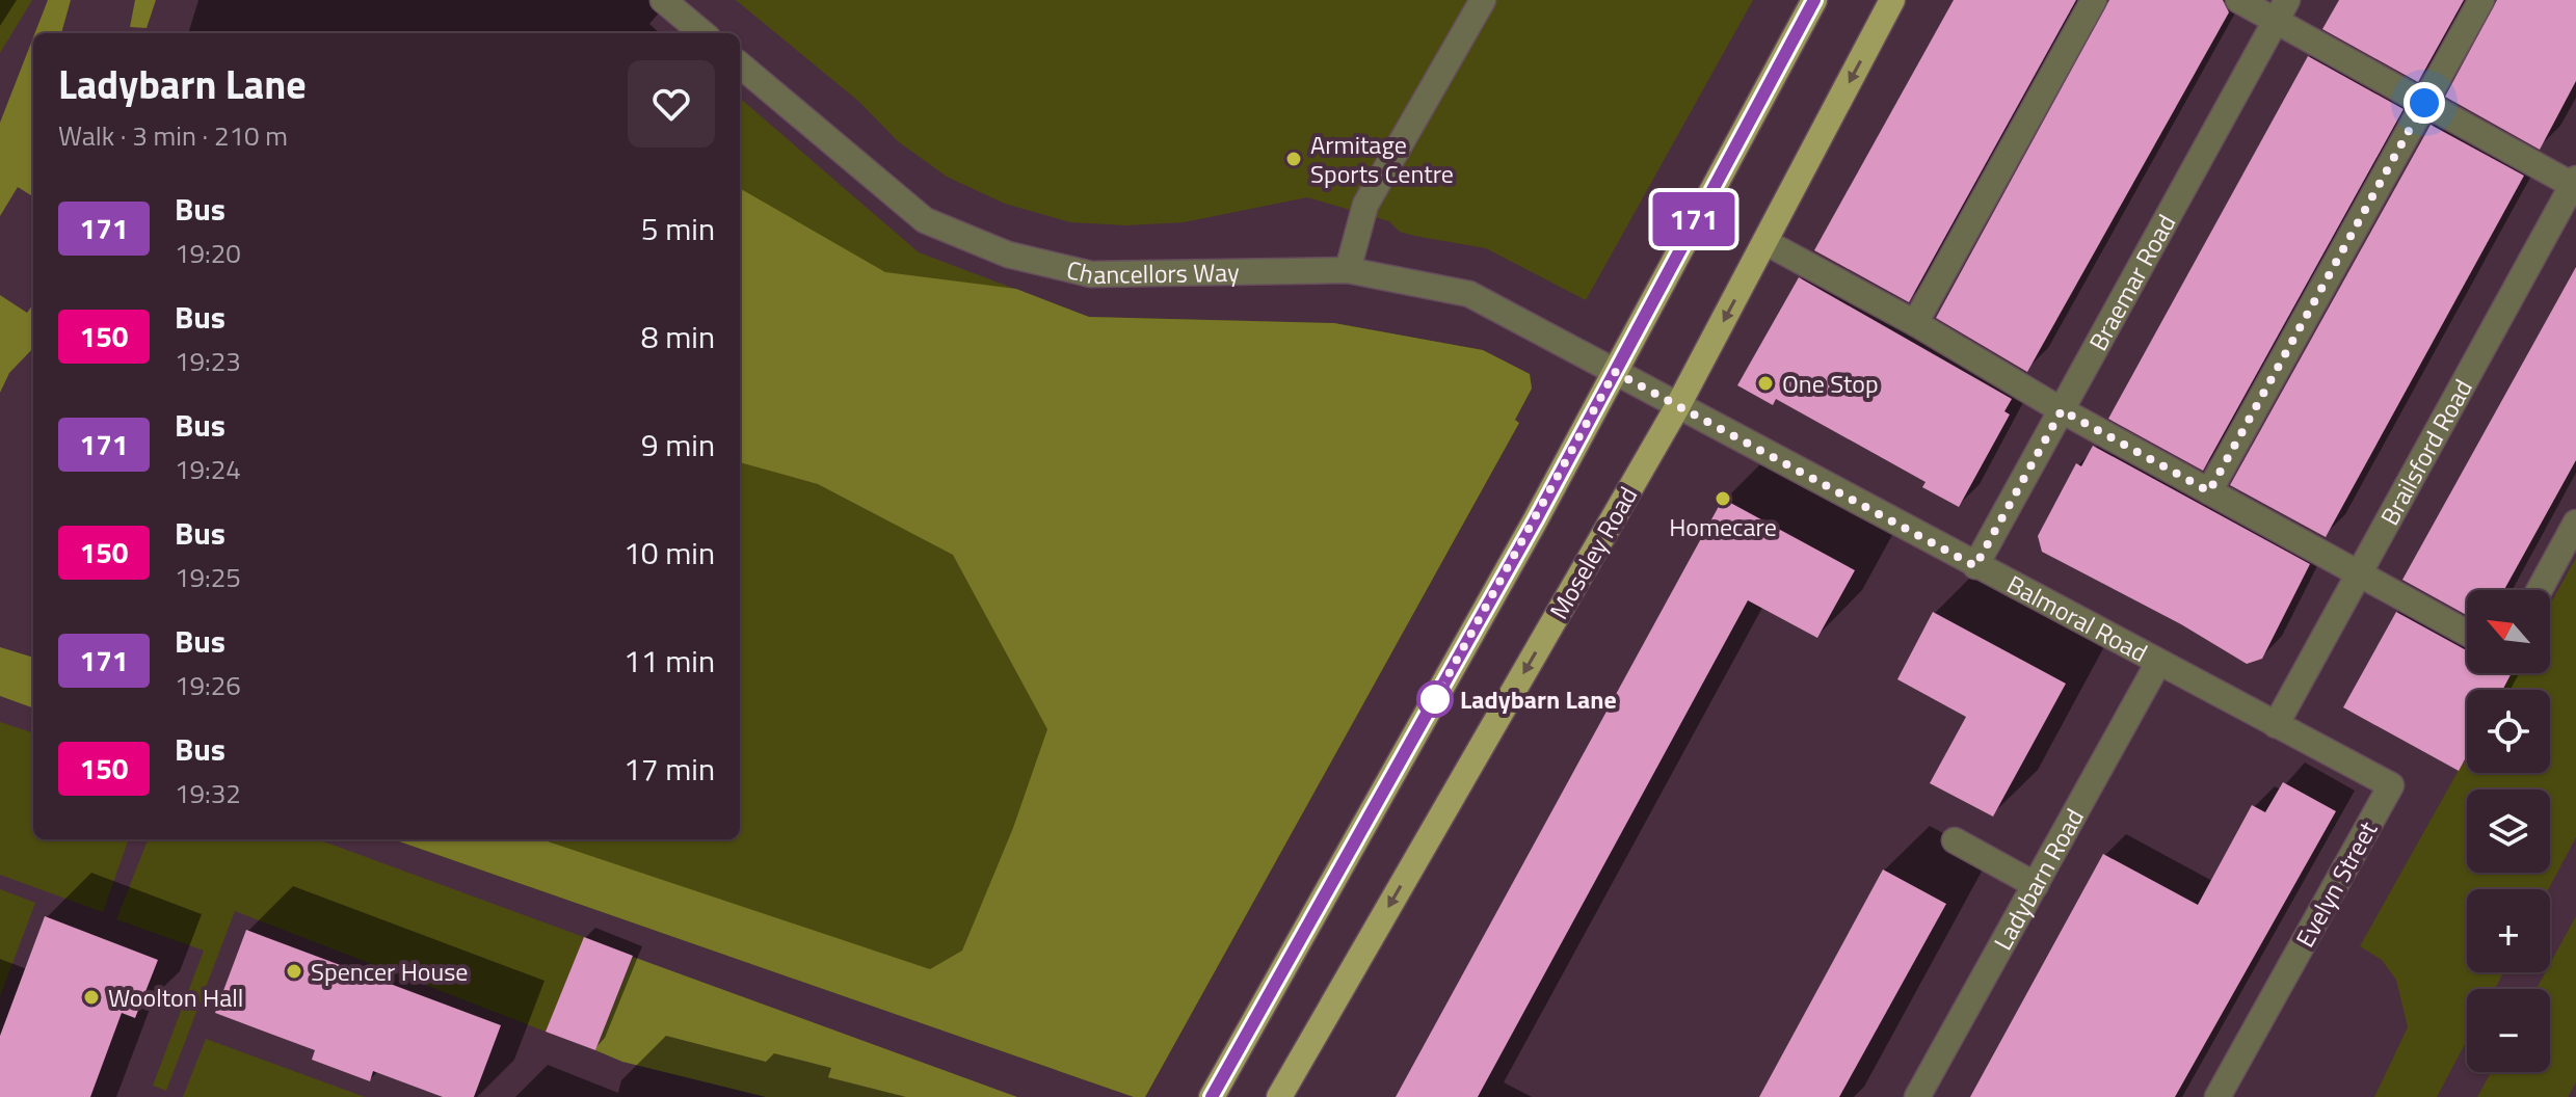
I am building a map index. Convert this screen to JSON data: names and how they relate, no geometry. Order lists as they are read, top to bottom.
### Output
{
  "streets": {
    "main road": ["Moseley Road"],
    "street": [
      "Chancellors Way",
      "Braemar Road",
      "Brailsford Road",
      "Balmoral Road",
      "Ladybarn Road",
      "Evelyn Street"
    ]
  },
  "crossings": [
    ["Chancellors Way", "Balmoral Road"],
    ["Braemar Road", "Balmoral Road"],
    ["Brailsford Road", "Balmoral Road"],
    ["Brailsford Road", "Evelyn Street"],
    ["Moseley Road", "Balmoral Road"],
    ["Balmoral Road", "Ladybarn Road"],
    ["Balmoral Road", "Evelyn Street"]
  ],
  "places": [
    "Armitage Sports Centre",
    "One Stop",
    "Homecare",
    "Ladybarn Lane",
    "Spencer House",
    "Woolton Hall"
  ],
  "lines": ["bus line 171"],
  "north": "top left",
  "page": {
    "on_map": "171",
    "heading": ["Ladybarn Lane", "Walk · 3 min · 210 m"],
    "list": [
      {
        "mark": "171",
        "name": "Bus",
        "note": "19:20",
        "value": "5 min"
      },
      {
        "mark": "150",
        "name": "Bus",
        "note": "19:23",
        "value": "8 min"
      },
      {
        "mark": "171",
        "name": "Bus",
        "note": "19:24",
        "value": "9 min"
      },
      {
        "mark": "150",
        "name": "Bus",
        "note": "19:25",
        "value": "10 min"
      },
      {
        "mark": "171",
        "name": "Bus",
        "note": "19:26",
        "value": "11 min"
      },
      {
        "mark": "150",
        "name": "Bus",
        "note": "19:32",
        "value": "17 min"
      }
    ],
    "map_buttons": ["+", "−"]
  }
}
